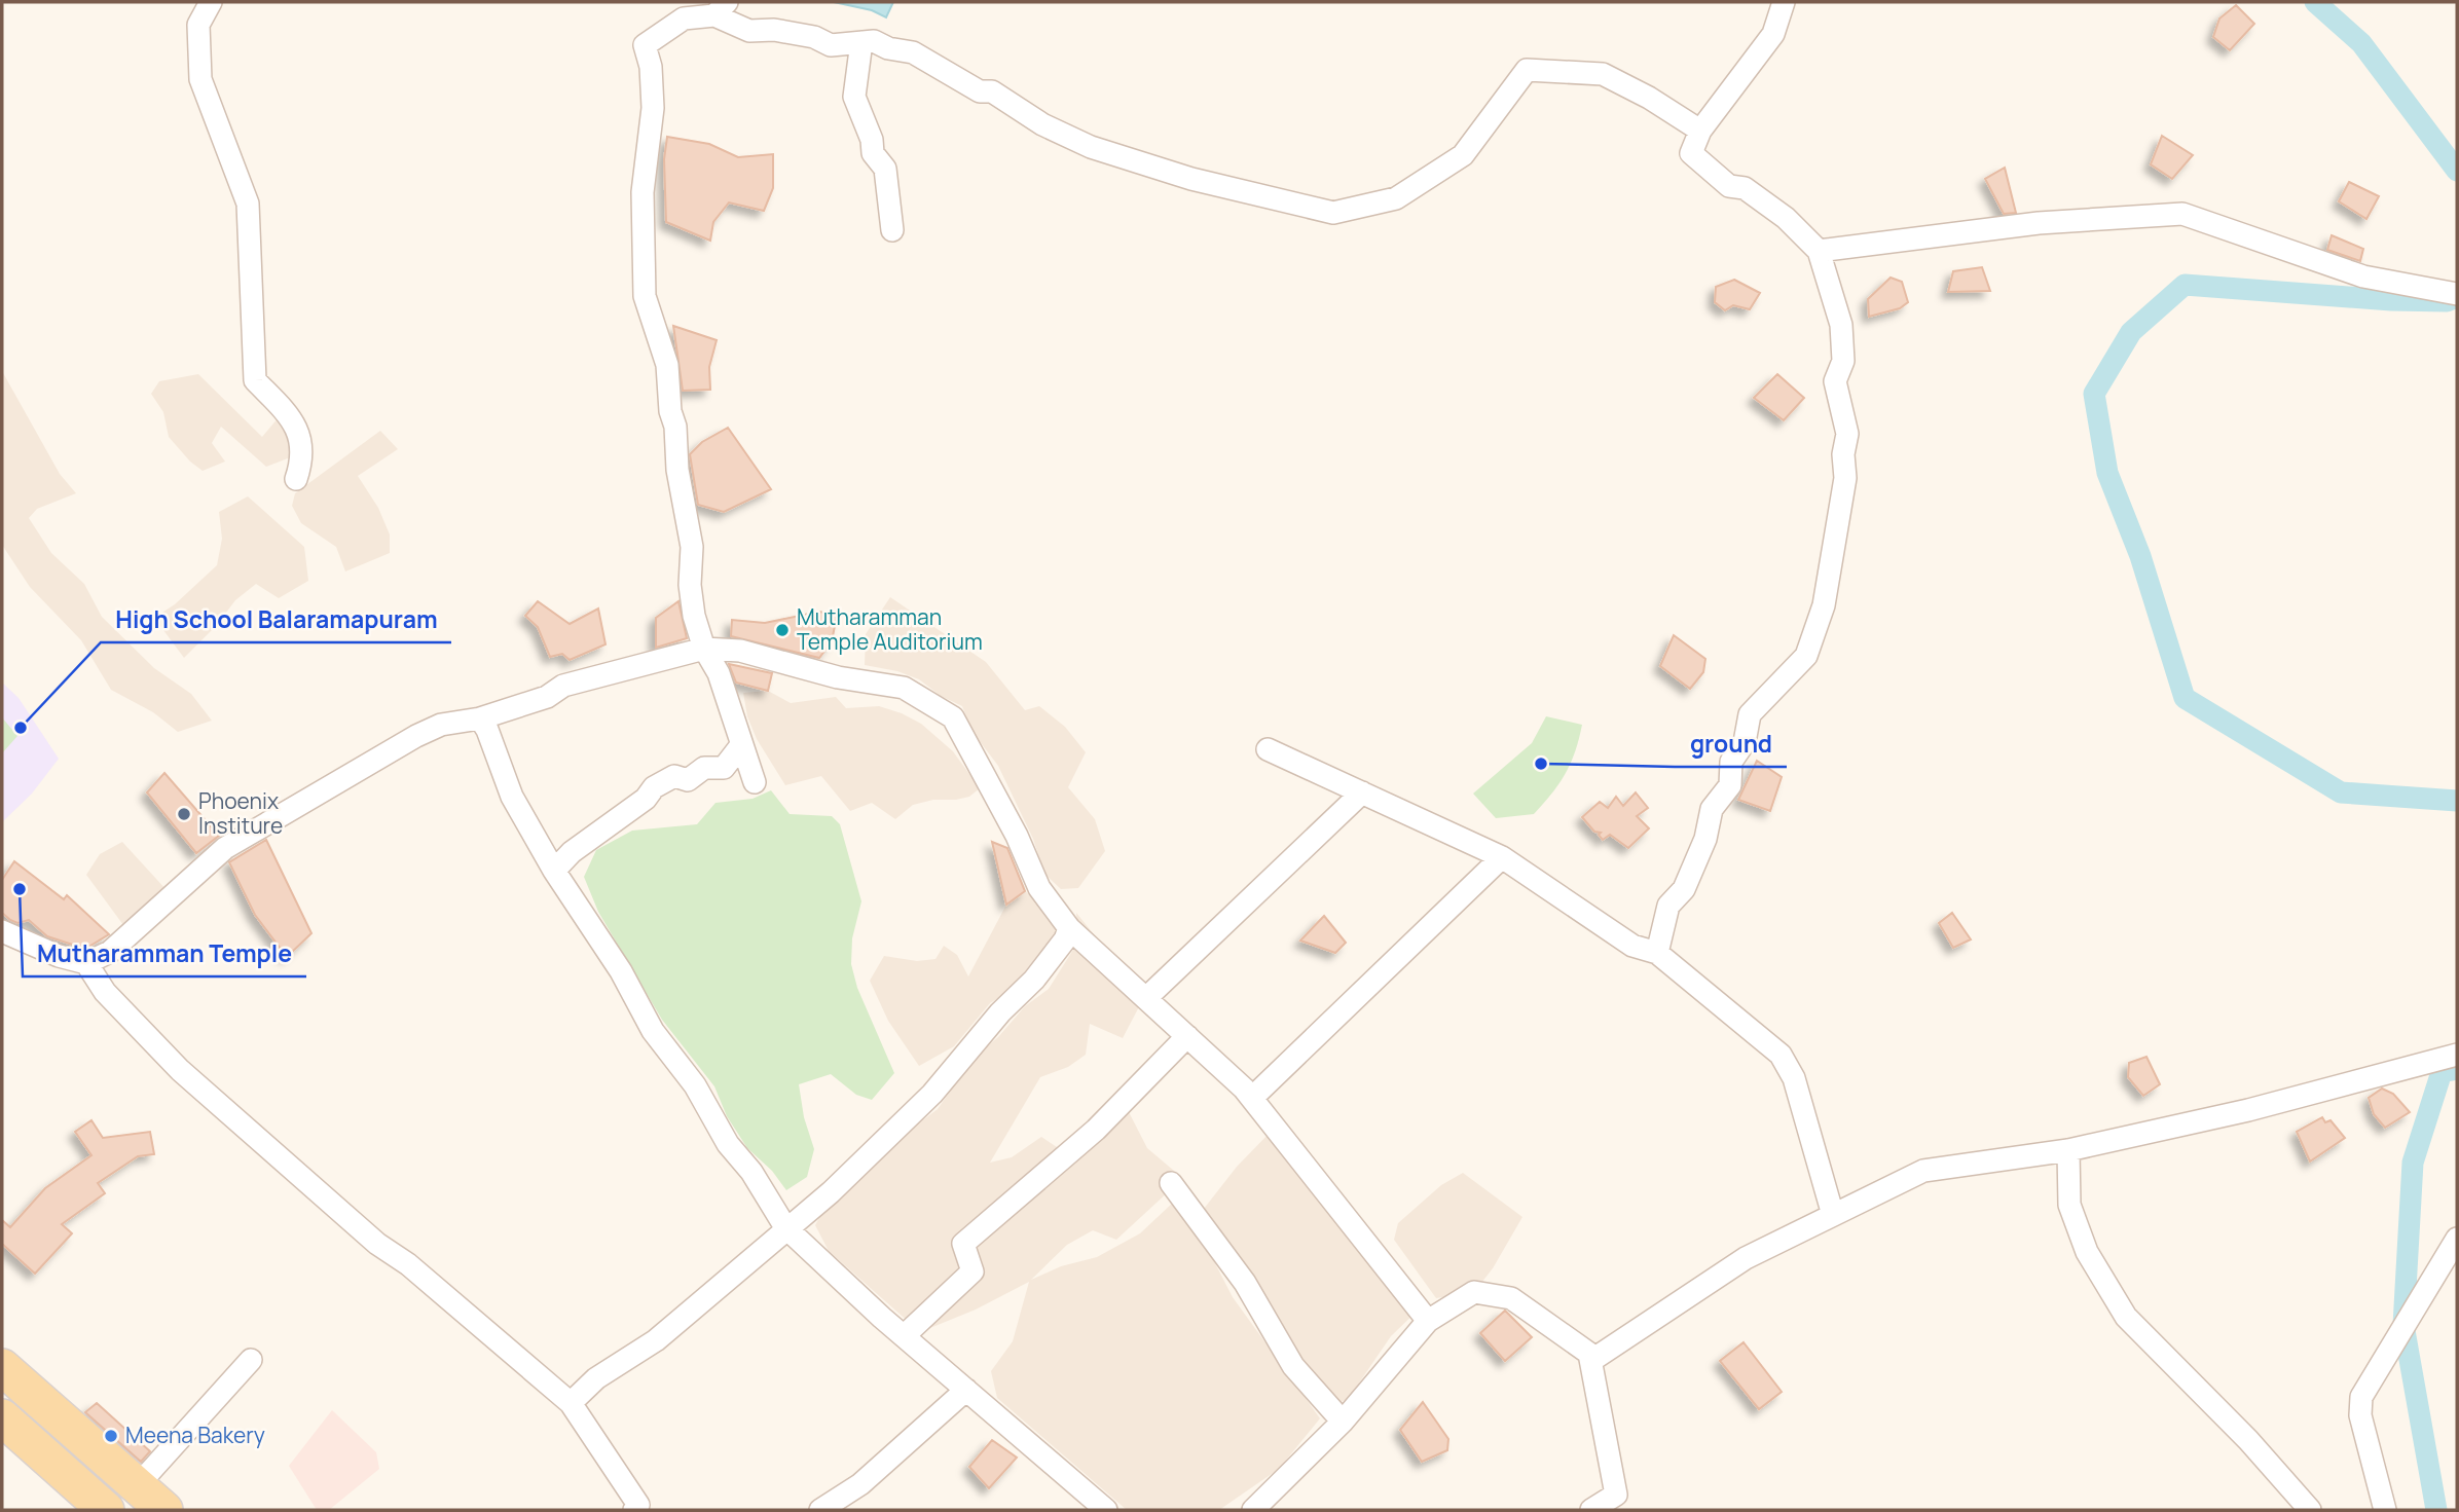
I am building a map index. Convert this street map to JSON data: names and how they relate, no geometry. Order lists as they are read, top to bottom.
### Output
{
  "places": [
    "Mutharamman Temple Auditorium",
    "High School Balaramapuram",
    "ground",
    "Phoenix Institure",
    "Mutharamman Temple",
    "Meena Bakery"
  ]
}
